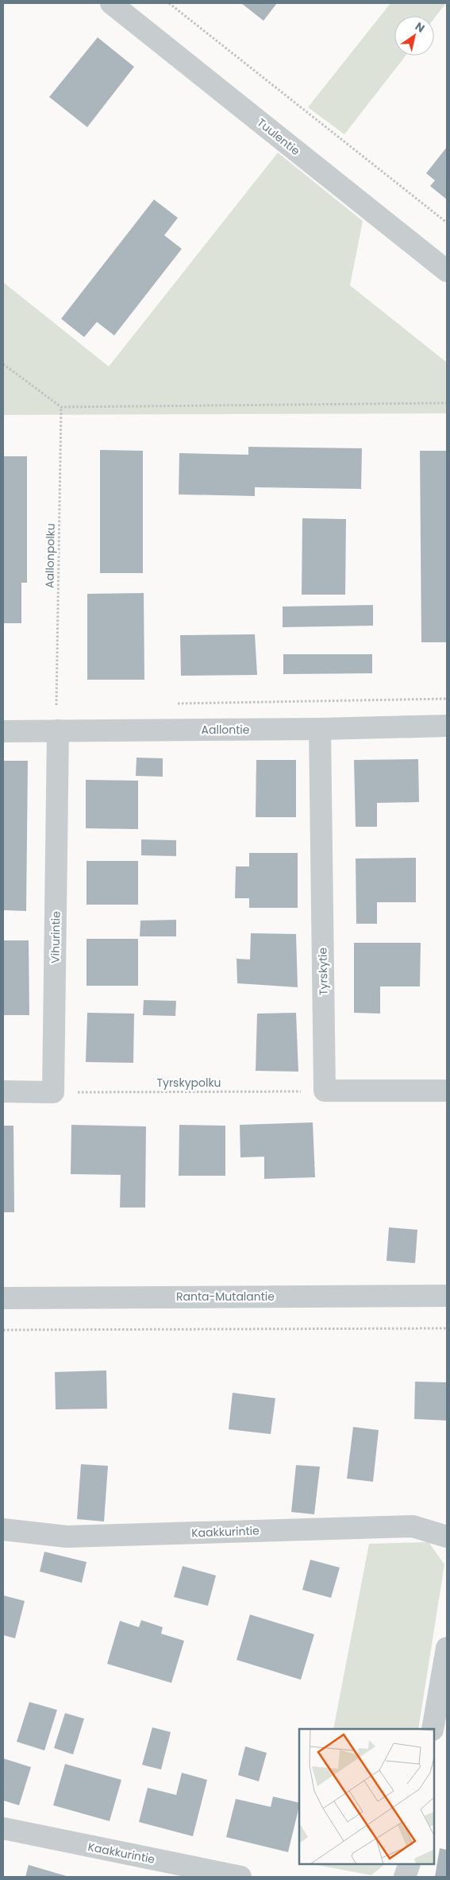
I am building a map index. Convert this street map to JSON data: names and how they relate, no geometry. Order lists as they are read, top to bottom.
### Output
{
  "streets": {
    "street": [
      "Tuulentie",
      "Aallontie",
      "Vihurintie",
      "Tyrskytie",
      "Ranta-Mutalantie",
      "Kaakkurintie"
    ],
    "path": ["Aallonpolku", "Tyrskypolku"]
  },
  "crossings": [
    ["Aallontie", "Vihurintie"],
    ["Aallontie", "Tyrskytie"],
    ["Vihurintie", "Tyrskypolku"],
    ["Tyrskytie", "Tyrskypolku"]
  ],
  "north": "top right"
}
